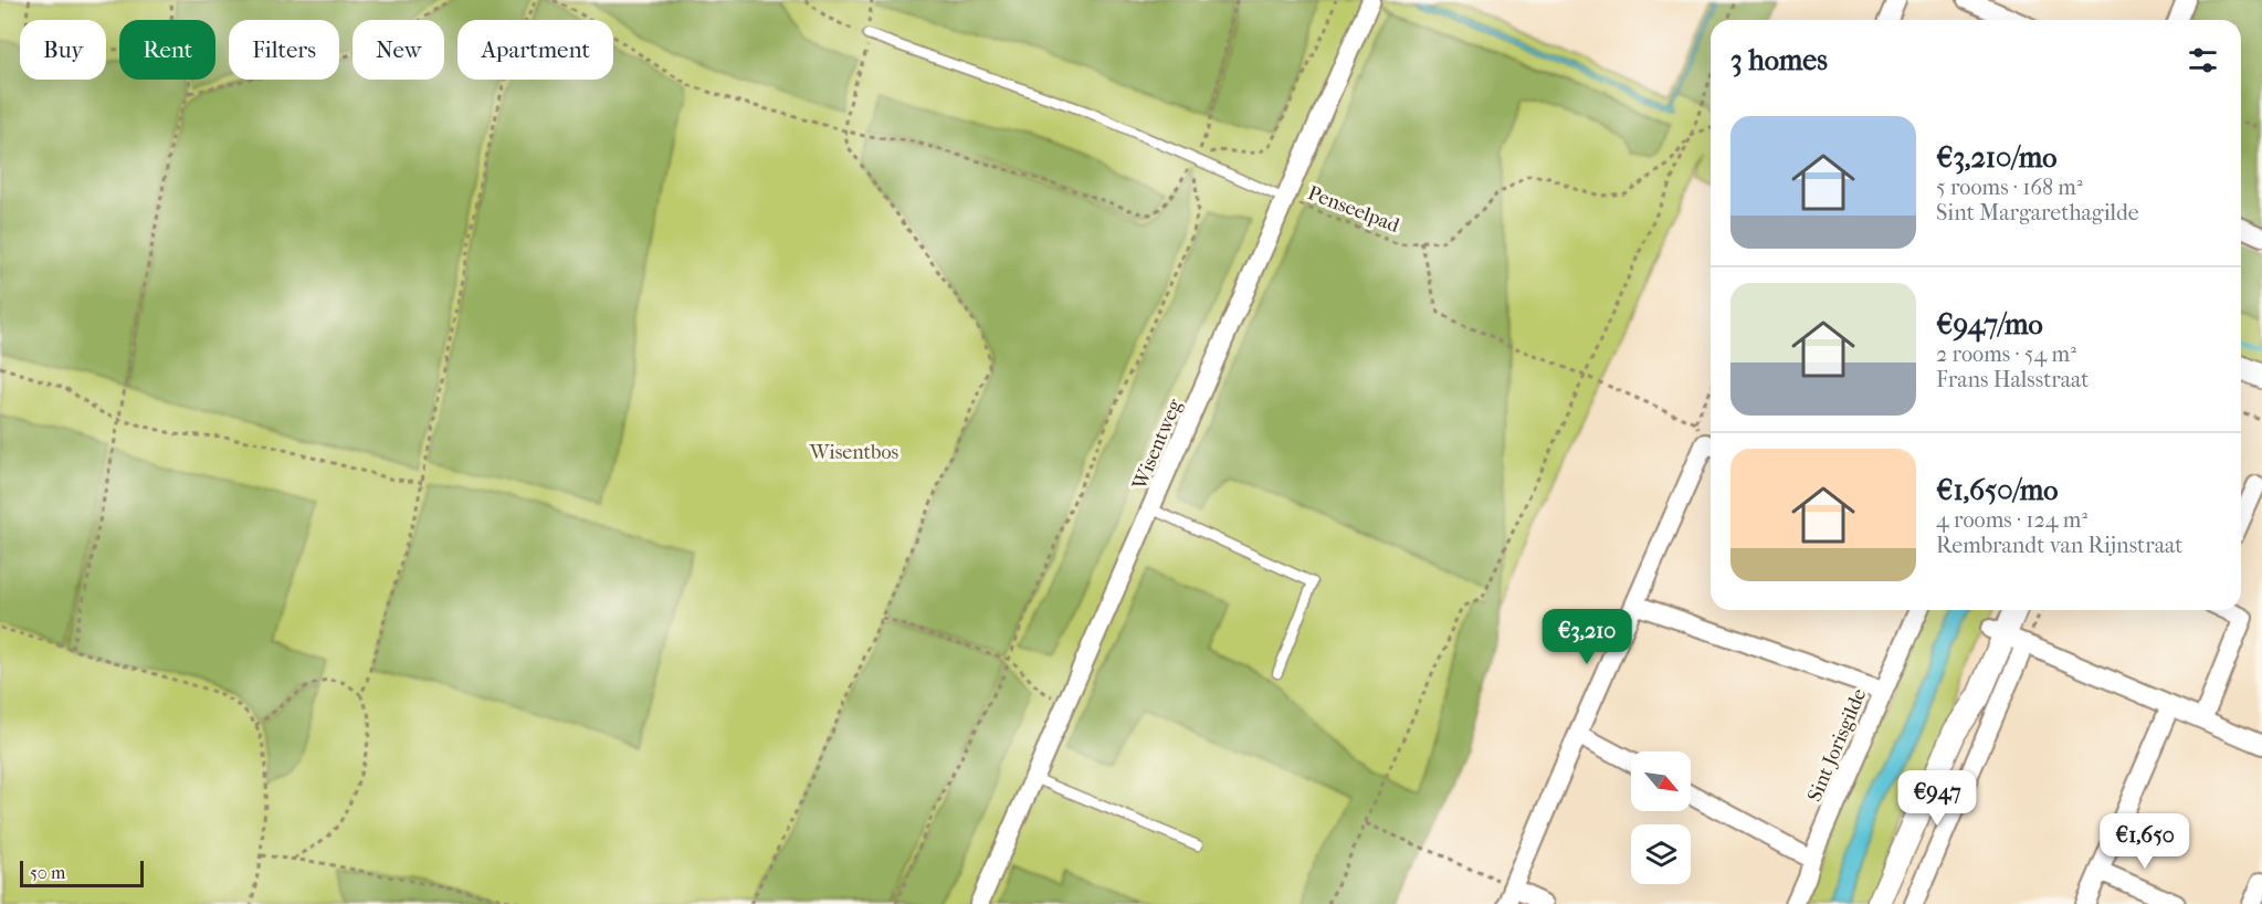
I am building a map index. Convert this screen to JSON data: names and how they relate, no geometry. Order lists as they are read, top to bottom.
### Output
{
  "streets": {
    "street": ["Wisentweg", "Sint Jorisgilde"],
    "path": ["Penseelpad"]
  },
  "crossings": [
    ["Penseelpad", "Wisentweg"]
  ],
  "parks": ["Wisentbos"],
  "scale_bar": "50 m",
  "north": "bottom right",
  "page": {
    "chip": [
      "Buy",
      "Rent",
      "Filters",
      "New",
      "Apartment"
    ],
    "heading": "3 homes",
    "list": [
      {
        "name": "€3,210/mo",
        "note": "5 rooms · 168 m² · Sint Margarethagilde"
      },
      {
        "name": "€947/mo",
        "note": "2 rooms · 54 m² · Frans Halsstraat"
      },
      {
        "name": "€1,650/mo",
        "note": "4 rooms · 124 m² · Rembrandt van Rijnstraat"
      }
    ],
    "price": ["€3,210", "€947", "€1,650"],
    "scale": "50 m"
  }
}
